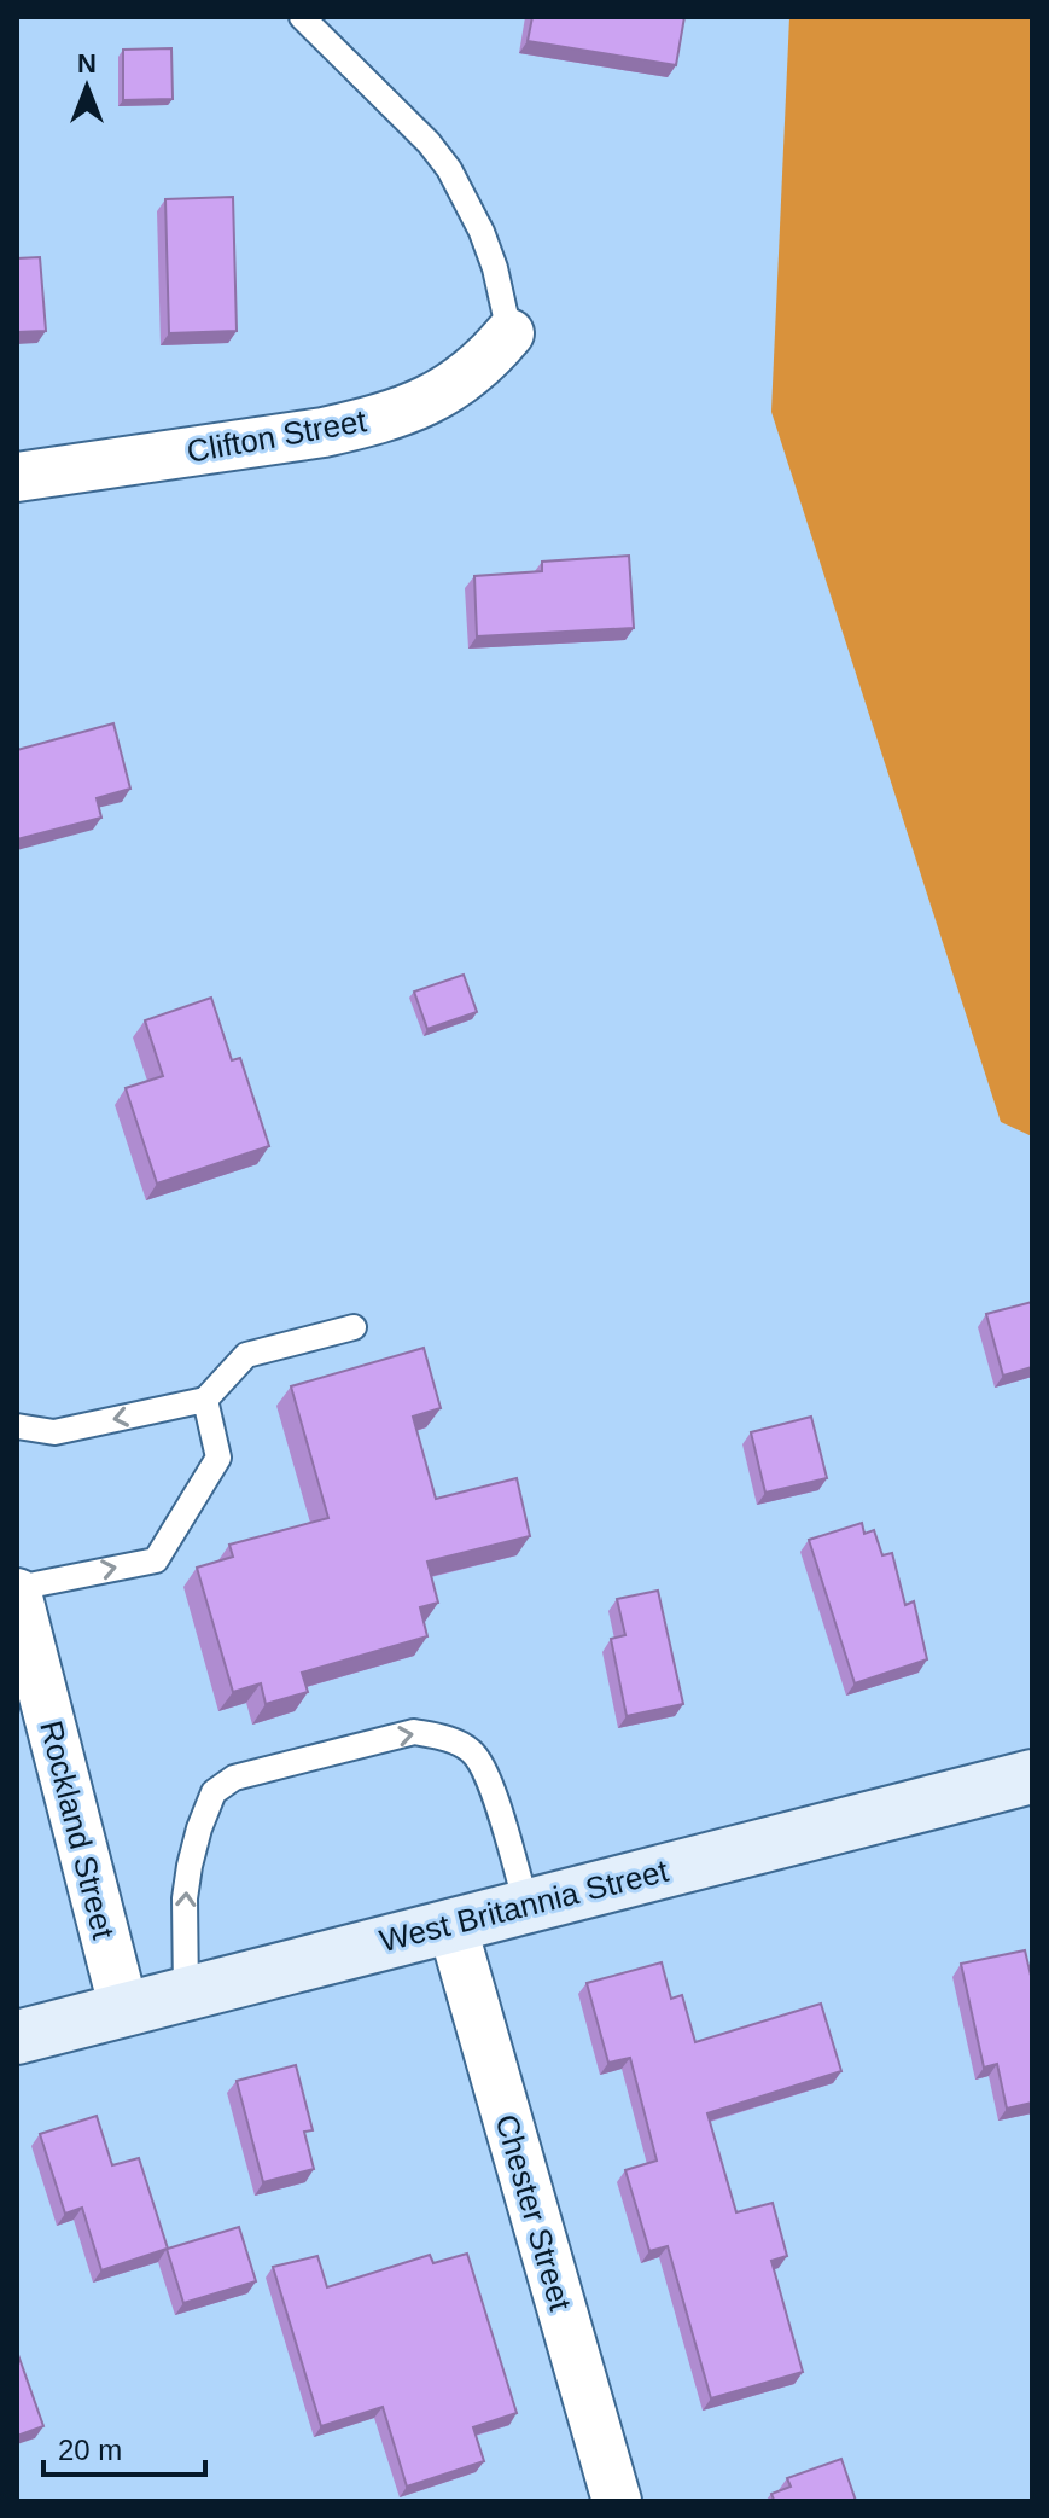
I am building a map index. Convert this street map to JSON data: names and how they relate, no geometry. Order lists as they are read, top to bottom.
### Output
{
  "streets": {
    "street": [
      "Clifton Street",
      "Rockland Street",
      "West Britannia Street",
      "Chester Street"
    ]
  },
  "crossings": [
    ["Rockland Street", "West Britannia Street"],
    ["West Britannia Street", "Chester Street"]
  ],
  "scale_bar": "20 m",
  "north": "top"
}
